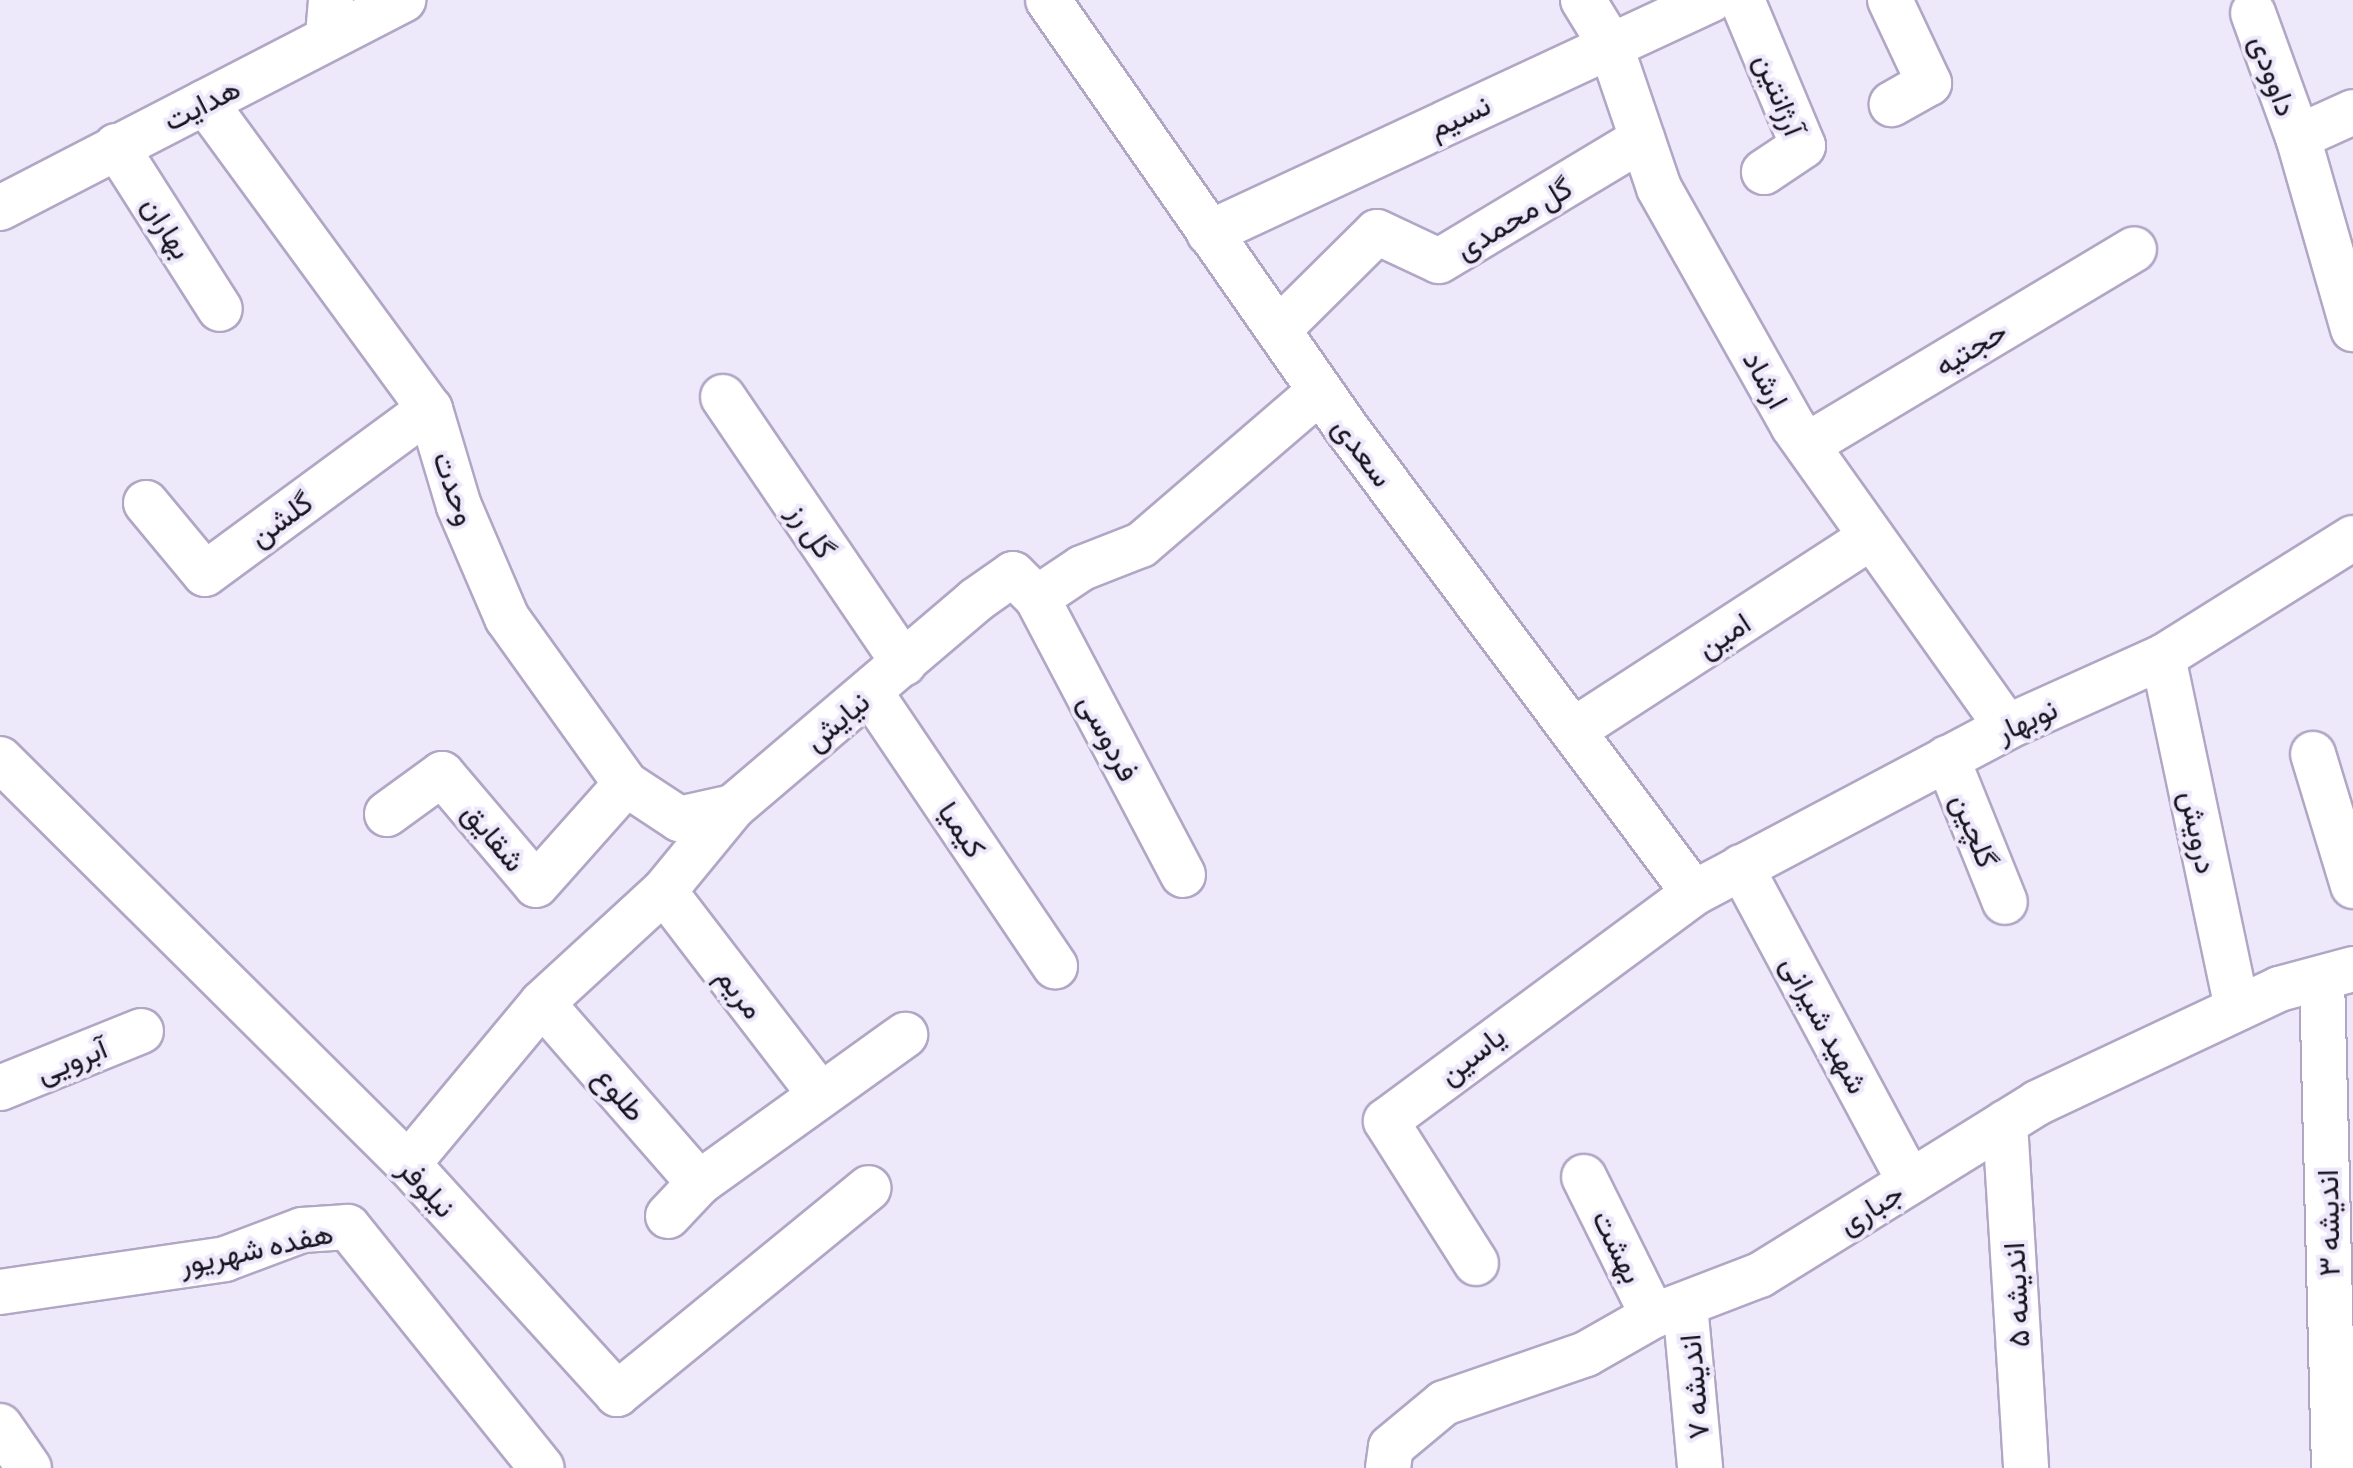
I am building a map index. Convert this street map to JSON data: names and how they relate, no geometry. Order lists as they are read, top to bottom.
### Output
{
  "streets": {
    "street": [
      "داوودی",
      "آرژانتین",
      "هدایت",
      "نسیم",
      "گل محمدی",
      "بهاران",
      "حجتیه",
      "ارشاد",
      "سعدی",
      "وحدت",
      "گلشن",
      "گل رز",
      "امین",
      "نوبهار",
      "نیایش",
      "فردوسی",
      "کیمیا",
      "گلچین",
      "درویش",
      "شقایق",
      "مریم",
      "شهید شیرانی",
      "یاسین",
      "آبرویی",
      "طلوع",
      "نیلوفر",
      "جباری",
      "اندیشه ۳",
      "بهشت",
      "هفده شهریور",
      "اندیشه ۵",
      "اندیشه ۷"
    ]
  },
  "crossings": [
    ["هدایت", "بهاران"],
    ["هدایت", "وحدت"],
    ["نسیم", "ارشاد"],
    ["نسیم", "سعدی"],
    ["گل محمدی", "ارشاد"],
    ["گل محمدی", "سعدی"],
    ["حجتیه", "ارشاد"],
    ["ارشاد", "امین"],
    ["ارشاد", "نوبهار"],
    ["سعدی", "امین"],
    ["سعدی", "نوبهار"],
    ["سعدی", "یاسین"],
    ["وحدت", "گلشن"],
    ["وحدت", "نیایش"],
    ["وحدت", "شقایق"],
    ["گل رز", "نیایش"],
    ["نوبهار", "گلچین"],
    ["نوبهار", "درویش"],
    ["نوبهار", "شهید شیرانی"],
    ["نوبهار", "یاسین"],
    ["نیایش", "فردوسی"],
    ["نیایش", "کیمیا"],
    ["نیایش", "مریم"],
    ["نیایش", "طلوع"],
    ["نیایش", "نیلوفر"],
    ["درویش", "جباری"],
    ["شهید شیرانی", "جباری"],
    ["جباری", "اندیشه ۳"],
    ["جباری", "بهشت"],
    ["جباری", "اندیشه ۵"],
    ["جباری", "اندیشه ۷"],
    ["بهشت", "اندیشه ۷"]
  ]
}
